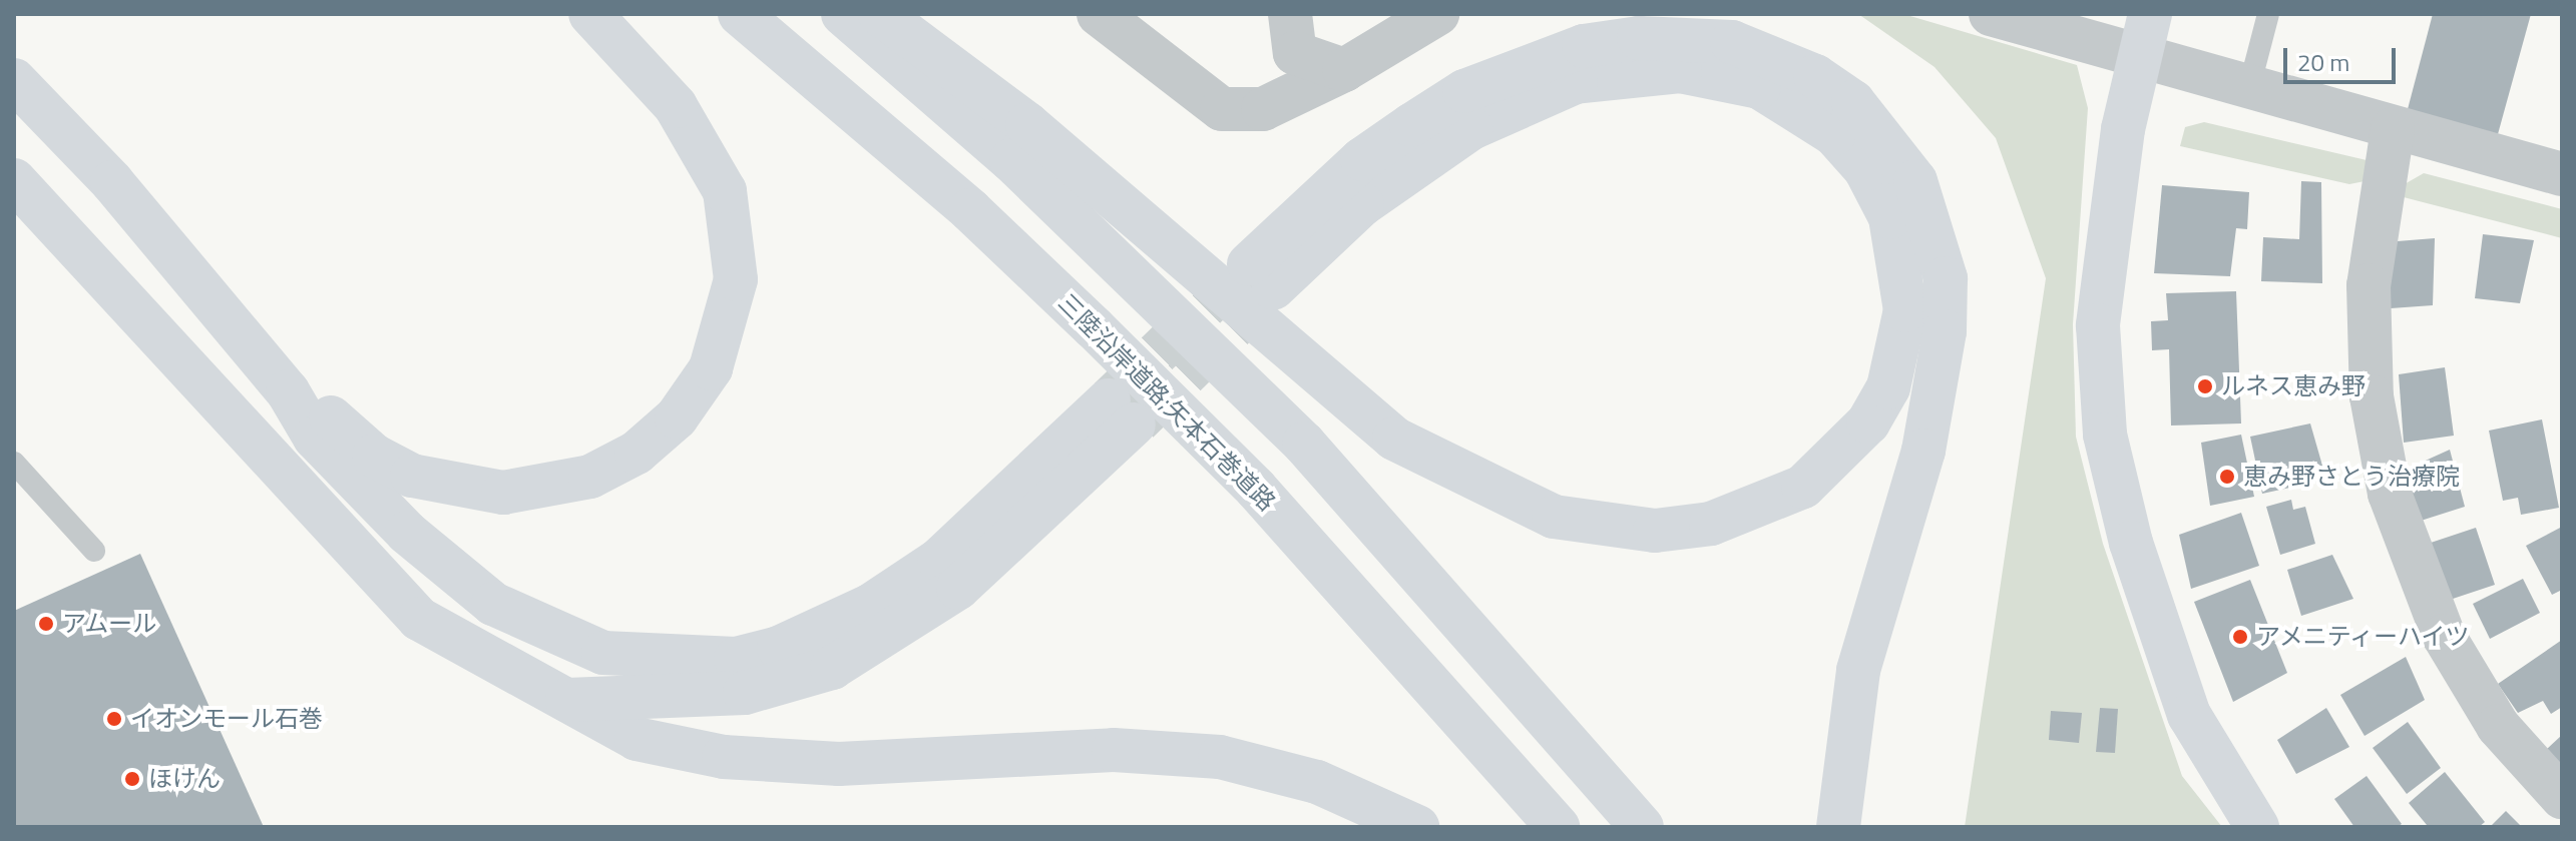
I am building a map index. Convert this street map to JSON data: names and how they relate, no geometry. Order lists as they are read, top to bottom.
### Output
{
  "streets": {
    "main road": ["三陸沿岸道路;矢本石巻道路"]
  },
  "places": [
    "ルネス恵み野",
    "恵み野さとう治療院",
    "アムール",
    "アメニティーハイツ",
    "イオンモール石巻",
    "ほけん"
  ],
  "scale_bar": "20 m"
}
